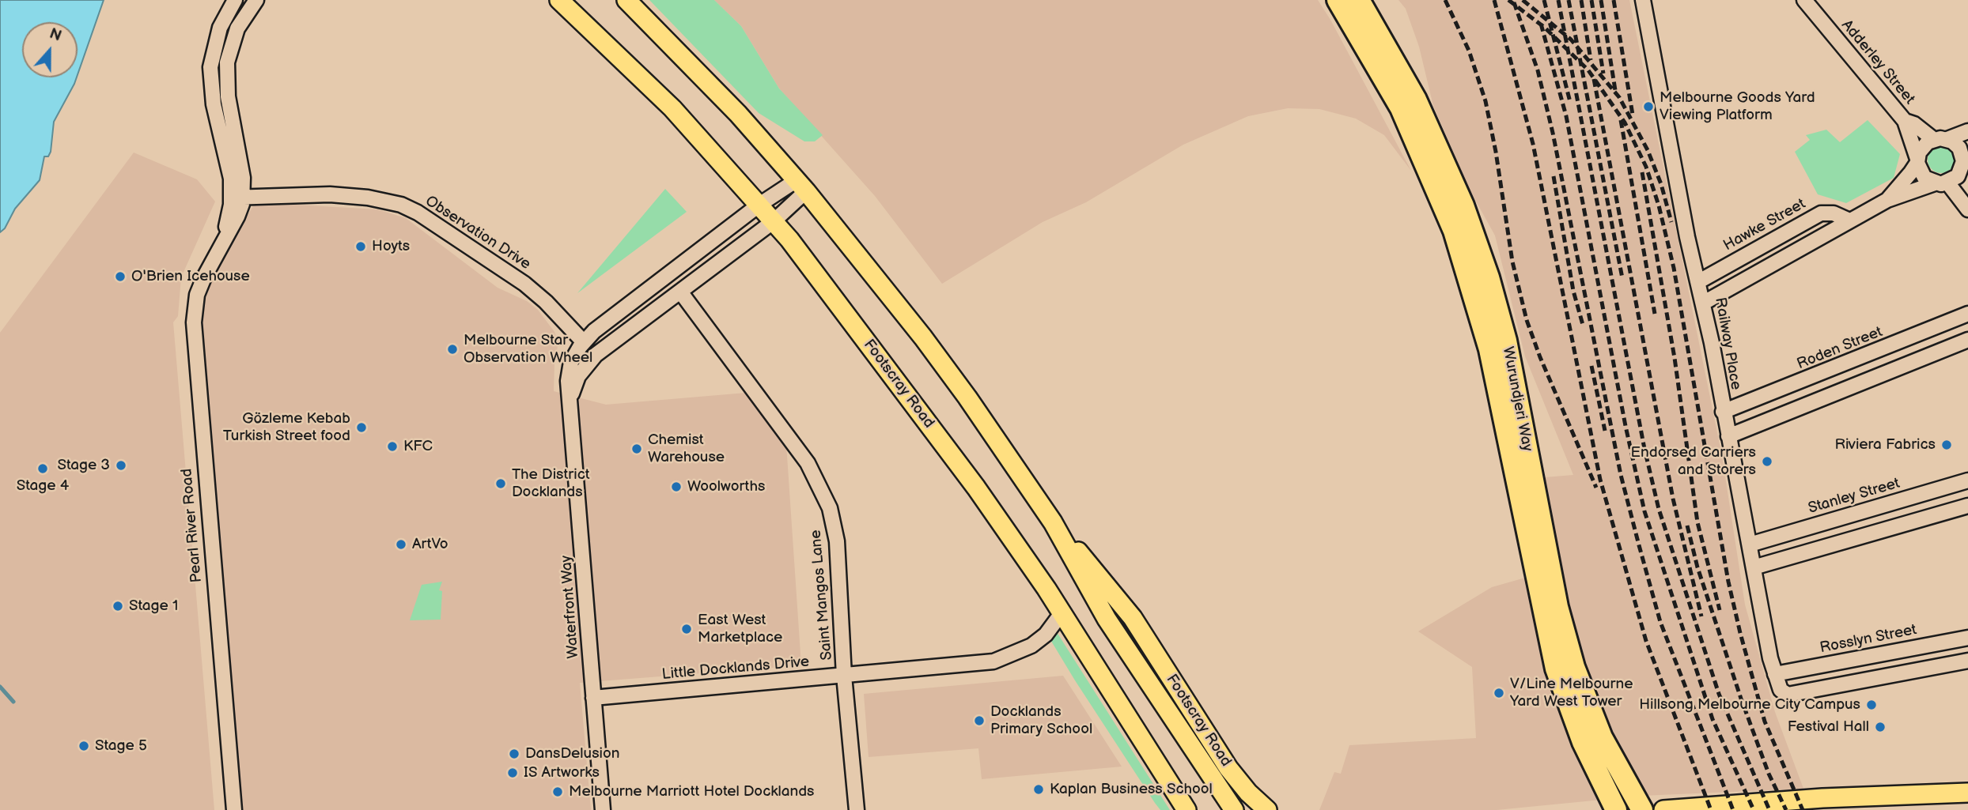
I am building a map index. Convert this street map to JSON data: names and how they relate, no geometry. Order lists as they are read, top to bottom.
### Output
{
  "streets": {
    "highway": ["Wurundjeri Way"],
    "main road": ["Footscray Road"],
    "street": [
      "Adderley Street",
      "Hawke Street",
      "Observation Drive",
      "Railway Place",
      "Roden Street",
      "Stanley Street",
      "Pearl River Road",
      "Saint Mangos Lane",
      "Waterfront Way",
      "Rosslyn Street",
      "Little Docklands Drive"
    ]
  },
  "crossings": [
    ["Hawke Street", "Railway Place"],
    ["Observation Drive", "Pearl River Road"],
    ["Observation Drive", "Waterfront Way"],
    ["Railway Place", "Roden Street"],
    ["Railway Place", "Stanley Street"],
    ["Railway Place", "Rosslyn Street"],
    ["Footscray Road", "Waterfront Way"],
    ["Footscray Road", "Little Docklands Drive"],
    ["Saint Mangos Lane", "Waterfront Way"],
    ["Saint Mangos Lane", "Little Docklands Drive"],
    ["Waterfront Way", "Little Docklands Drive"]
  ],
  "places": [
    "Melbourne Goods Yard Viewing Platform",
    "Hoyts",
    "O'Brien Icehouse",
    "Melbourne Star Observation Wheel",
    "Gözleme Kebab Turkish Street food",
    "Riviera Fabrics",
    "KFC",
    "Chemist Warehouse",
    "Endorsed Carriers and Storers",
    "Stage 3",
    "Stage 4",
    "The District Docklands",
    "Woolworths",
    "ArtVo",
    "Stage 1",
    "East West Marketplace",
    "V/Line Melbourne Yard West Tower",
    "Hillsong Melbourne City Campus",
    "Docklands Primary School",
    "Festival Hall",
    "Stage 5",
    "DansDelusion",
    "IS Artworks",
    "Kaplan Business School",
    "Melbourne Marriott Hotel Docklands"
  ],
  "north": "top"
}
